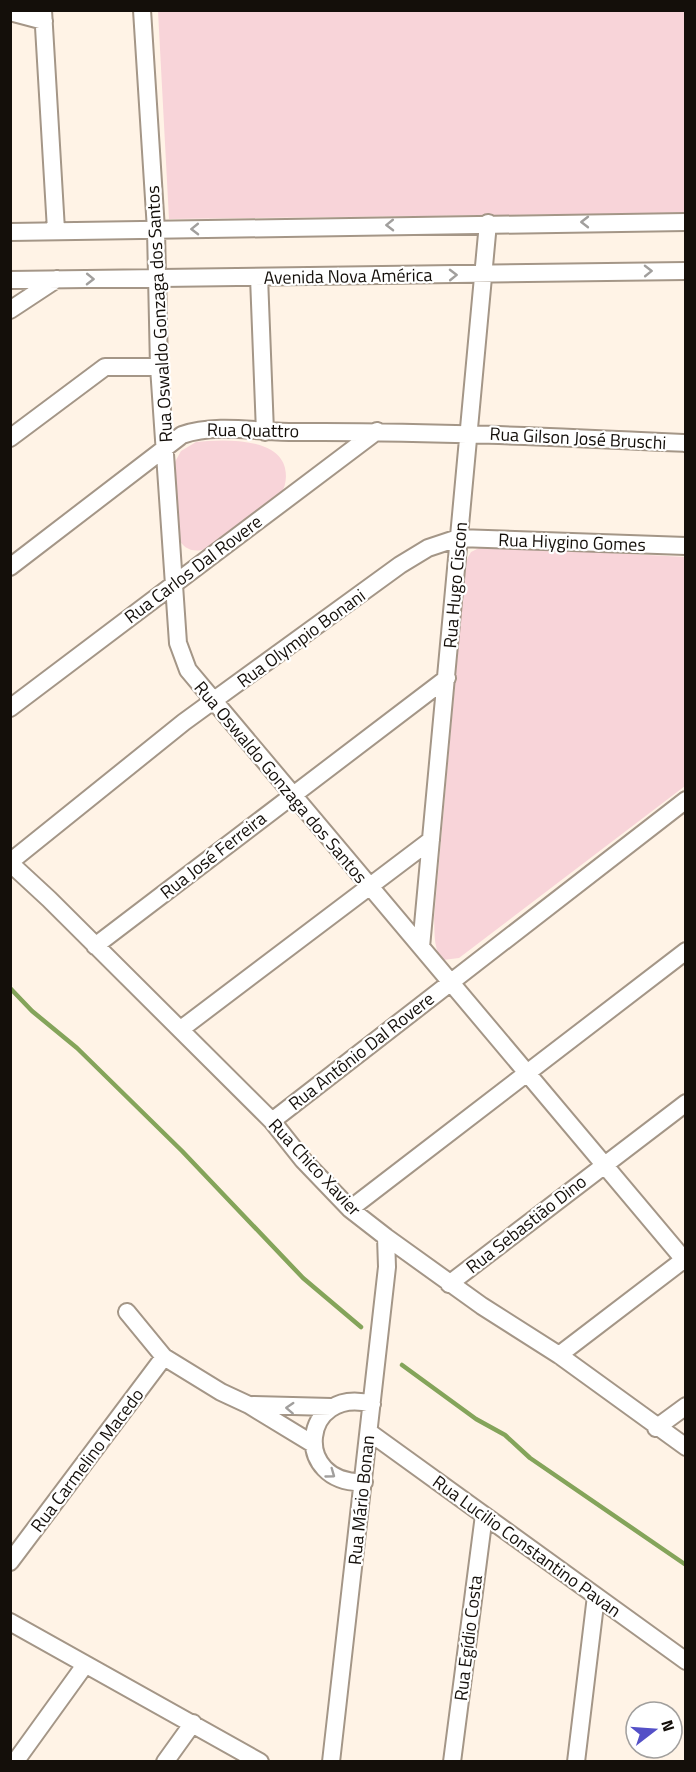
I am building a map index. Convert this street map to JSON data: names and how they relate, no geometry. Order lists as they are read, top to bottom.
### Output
{
  "streets": {
    "street": [
      "Avenida Nova América",
      "Rua Oswaldo Gonzaga dos Santos",
      "Rua Quattro",
      "Rua Gilson José Bruschi",
      "Rua Hiygino Gomes",
      "Rua Carlos Dal Rovere",
      "Rua Hugo Ciscon",
      "Rua Olympio Bonani",
      "Rua José Ferreira",
      "Rua Antônio Dal Rovere",
      "Rua Chico Xavier",
      "Rua Sebastião Dino",
      "Rua Carmelino Macedo",
      "Rua Mário Bonan",
      "Rua Lucilio Constantino Pavan",
      "Rua Egídio Costa"
    ]
  },
  "crossings": [
    ["Avenida Nova América", "Rua Oswaldo Gonzaga dos Santos"],
    ["Avenida Nova América", "Rua Hugo Ciscon"],
    ["Rua Oswaldo Gonzaga dos Santos", "Rua Quattro"],
    ["Rua Oswaldo Gonzaga dos Santos", "Rua Carlos Dal Rovere"],
    ["Rua Oswaldo Gonzaga dos Santos", "Rua Hugo Ciscon"],
    ["Rua Oswaldo Gonzaga dos Santos", "Rua Olympio Bonani"],
    ["Rua Oswaldo Gonzaga dos Santos", "Rua José Ferreira"],
    ["Rua Oswaldo Gonzaga dos Santos", "Rua Antônio Dal Rovere"],
    ["Rua Oswaldo Gonzaga dos Santos", "Rua Sebastião Dino"],
    ["Rua Quattro", "Rua Gilson José Bruschi"],
    ["Rua Quattro", "Rua Carlos Dal Rovere"],
    ["Rua Quattro", "Rua Hugo Ciscon"],
    ["Rua Gilson José Bruschi", "Rua Hugo Ciscon"],
    ["Rua Hiygino Gomes", "Rua Hugo Ciscon"],
    ["Rua Hiygino Gomes", "Rua Olympio Bonani"],
    ["Rua Hugo Ciscon", "Rua Olympio Bonani"],
    ["Rua Hugo Ciscon", "Rua José Ferreira"],
    ["Rua Olympio Bonani", "Rua Chico Xavier"],
    ["Rua José Ferreira", "Rua Chico Xavier"],
    ["Rua Antônio Dal Rovere", "Rua Chico Xavier"],
    ["Rua Chico Xavier", "Rua Sebastião Dino"],
    ["Rua Chico Xavier", "Rua Mário Bonan"],
    ["Rua Mário Bonan", "Rua Lucilio Constantino Pavan"],
    ["Rua Lucilio Constantino Pavan", "Rua Egídio Costa"]
  ],
  "north": "right"
}
